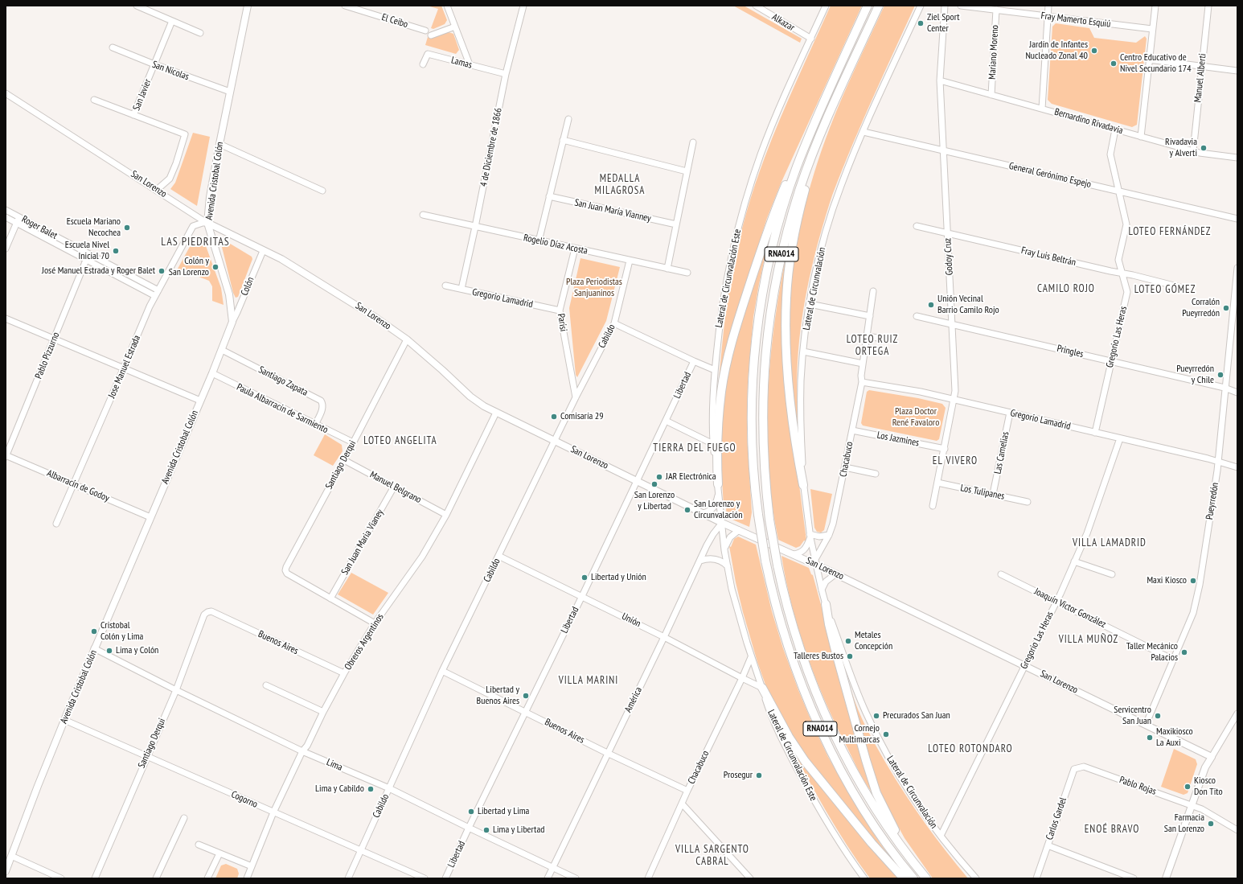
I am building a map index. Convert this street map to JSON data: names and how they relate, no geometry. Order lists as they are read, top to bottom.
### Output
{
  "streets": {
    "highway": ["RNA014"],
    "main road": ["Avenida Cristobal Colón", "San Lorenzo"],
    "street": [
      "Fray Mamerto Esquiú",
      "El Ceibo",
      "Alkazar",
      "Mariano Moreno",
      "Lamas",
      "San Nicolas",
      "Manuel Alberti",
      "San Javier",
      "Bernardino Rivadavia",
      "4 de Diciembre de 1866",
      "General Gerónimo Espejo",
      "San Juan María Vianney",
      "Roger Balet",
      "Rogelio Díaz Acosta",
      "Godoy Cruz",
      "Fray Luis Beltrán",
      "Lateral de Circunvalación Este",
      "Colón",
      "Lateral de Circunvalación",
      "Gregorio Lamadrid",
      "Parisi",
      "Cabildo",
      "Gregorio Las Heras",
      "Pringles",
      "Pablo Pizzurno",
      "Jose Manuel Estrada",
      "Santiago Zapata",
      "Libertad",
      "Paula Albarracín de Sarmiento",
      "Los Jazmines",
      "Las Camelias",
      "Chacabuco",
      "Santiago Derqui",
      "Albarracín de Godoy",
      "Manuel Belgrano",
      "Los Tulipanes",
      "Pueyrredón",
      "San Juan Maria Vianey",
      "Joaquín Víctor González",
      "Unión",
      "Obreros Argentinos",
      "Buenos Aires",
      "América",
      "Lima",
      "Pablo Rojas",
      "Cogorno",
      "Carlos Gardel"
    ]
  },
  "crossings": [
    ["Fray Mamerto Esquiú", "Mariano Moreno"],
    ["Alkazar", "Lateral de Circunvalación Este"],
    ["Mariano Moreno", "Bernardino Rivadavia"],
    ["Lamas", "4 de Diciembre de 1866"],
    ["San Nicolas", "San Javier"],
    ["San Nicolas", "Avenida Cristobal Colón"],
    ["Manuel Alberti", "Bernardino Rivadavia"],
    ["Bernardino Rivadavia", "Godoy Cruz"],
    ["Bernardino Rivadavia", "Gregorio Las Heras"],
    ["4 de Diciembre de 1866", "Rogelio Díaz Acosta"],
    ["4 de Diciembre de 1866", "Gregorio Lamadrid"],
    ["General Gerónimo Espejo", "Godoy Cruz"],
    ["General Gerónimo Espejo", "Lateral de Circunvalación"],
    ["General Gerónimo Espejo", "Gregorio Las Heras"],
    ["Avenida Cristobal Colón", "San Lorenzo"],
    ["Avenida Cristobal Colón", "Colón"],
    ["Avenida Cristobal Colón", "Jose Manuel Estrada"],
    ["Avenida Cristobal Colón", "Santiago Zapata"],
    ["Avenida Cristobal Colón", "Paula Albarracín de Sarmiento"],
    ["Avenida Cristobal Colón", "Albarracín de Godoy"],
    ["Avenida Cristobal Colón", "Lima"],
    ["Avenida Cristobal Colón", "Cogorno"],
    ["San Lorenzo", "Lateral de Circunvalación Este"],
    ["San Lorenzo", "Colón"],
    ["San Lorenzo", "Lateral de Circunvalación"],
    ["San Lorenzo", "Cabildo"],
    ["San Lorenzo", "Gregorio Las Heras"],
    ["San Lorenzo", "Jose Manuel Estrada"],
    ["San Lorenzo", "Libertad"],
    ["San Lorenzo", "Chacabuco"],
    ["San Lorenzo", "Santiago Derqui"],
    ["San Lorenzo", "Pueyrredón"],
    ["San Lorenzo", "Obreros Argentinos"],
    ["San Lorenzo", "América"],
    ["Roger Balet", "Pablo Pizzurno"],
    ["Roger Balet", "Jose Manuel Estrada"],
    ["Rogelio Díaz Acosta", "Parisi"],
    ["Rogelio Díaz Acosta", "Cabildo"],
    ["Godoy Cruz", "Fray Luis Beltrán"],
    ["Godoy Cruz", "Gregorio Lamadrid"],
    ["Godoy Cruz", "Pringles"],
    ["Godoy Cruz", "Los Jazmines"],
    ["Godoy Cruz", "Los Tulipanes"],
    ["Fray Luis Beltrán", "Gregorio Las Heras"],
    ["Lateral de Circunvalación Este", "Chacabuco"],
    ["Lateral de Circunvalación Este", "Unión"],
    ["Lateral de Circunvalación Este", "América"],
    ["Lateral de Circunvalación", "Gregorio Las Heras"],
    ["Lateral de Circunvalación", "Chacabuco"],
    ["Gregorio Lamadrid", "Parisi"],
    ["Gregorio Lamadrid", "Gregorio Las Heras"],
    ["Gregorio Lamadrid", "Las Camelias"],
    ["Gregorio Lamadrid", "Chacabuco"],
    ["Gregorio Lamadrid", "Pueyrredón"],
    ["Parisi", "Cabildo"],
    ["Cabildo", "Unión"],
    ["Cabildo", "Buenos Aires"],
    ["Cabildo", "Lima"],
    ["Cabildo", "Cogorno"],
    ["Gregorio Las Heras", "Pringles"],
    ["Gregorio Las Heras", "Joaquín Víctor González"],
    ["Pringles", "Pueyrredón"],
    ["Pablo Pizzurno", "Albarracín de Godoy"],
    ["Jose Manuel Estrada", "Albarracín de Godoy"],
    ["Santiago Zapata", "Paula Albarracín de Sarmiento"],
    ["Libertad", "Unión"],
    ["Libertad", "Buenos Aires"],
    ["Libertad", "Lima"],
    ["Paula Albarracín de Sarmiento", "Santiago Derqui"],
    ["Los Jazmines", "Chacabuco"],
    ["Las Camelias", "Los Tulipanes"],
    ["Chacabuco", "Unión"],
    ["Chacabuco", "Buenos Aires"],
    ["Santiago Derqui", "Manuel Belgrano"],
    ["Santiago Derqui", "San Juan Maria Vianey"],
    ["Santiago Derqui", "Buenos Aires"],
    ["Santiago Derqui", "Lima"],
    ["Santiago Derqui", "Cogorno"],
    ["Manuel Belgrano", "San Juan Maria Vianey"],
    ["Manuel Belgrano", "Obreros Argentinos"],
    ["Pueyrredón", "Joaquín Víctor González"],
    ["Unión", "América"],
    ["Obreros Argentinos", "Buenos Aires"],
    ["Obreros Argentinos", "Lima"],
    ["Obreros Argentinos", "Cogorno"],
    ["Buenos Aires", "América"],
    ["América", "Lima"],
    ["Pablo Rojas", "Carlos Gardel"]
  ],
  "districts": [
    "MEDALLA MILAGROSA",
    "LOTEO FERNÁNDEZ",
    "LAS PIEDRITAS",
    "CAMILO ROJO",
    "LOTEO GÓMEZ",
    "LOTEO RUIZ ORTEGA",
    "LOTEO ANGELITA",
    "TIERRA DEL FUEGO",
    "EL VIVERO",
    "VILLA LAMADRID",
    "VILLA MUÑOZ",
    "VILLA MARINI",
    "LOTEO ROTONDARO",
    "ENOÉ BRAVO",
    "VILLA SARGENTO CABRAL"
  ],
  "parks": ["Plaza Periodistas Sanjuaninos", "Plaza Doctor René Favaloro"],
  "places": [
    "Ziel Sport Center",
    "Jardín de Infantes Nucleado Zonal 40",
    "Centro Educativo de Nivel Secundario 174",
    "Rivadavia y Alverti",
    "Escuela Mariano Necochea",
    "Escuela Nivel Inicial 70",
    "Colón y San Lorenzo",
    "José Manuel Estrada y Roger Balet",
    "Unión Vecinal Barrio Camilo Rojo",
    "Corralón Pueyrredón",
    "Pueyrredón y Chile",
    "Comisaría 29",
    "JAR Electrónica",
    "San Lorenzo y Libertad",
    "San Lorenzo y Circunvalación",
    "Libertad y Unión",
    "Maxi Kiosco",
    "Cristobal Colón y Lima",
    "Metales Concepción",
    "Lima y Colón",
    "Taller Mecánico Palacios",
    "Talleres Bustos",
    "Libertad y Buenos Aires",
    "Precurados San Juan",
    "Servicentro San Juan",
    "Cornejo Multimarcas",
    "Maxikiosco La Auxi",
    "Prosegur",
    "Kiosco Don Tito",
    "Lima y Cabildo",
    "Libertad y Lima",
    "Farmacia San Lorenzo",
    "Lima y Libertad"
  ]
}
